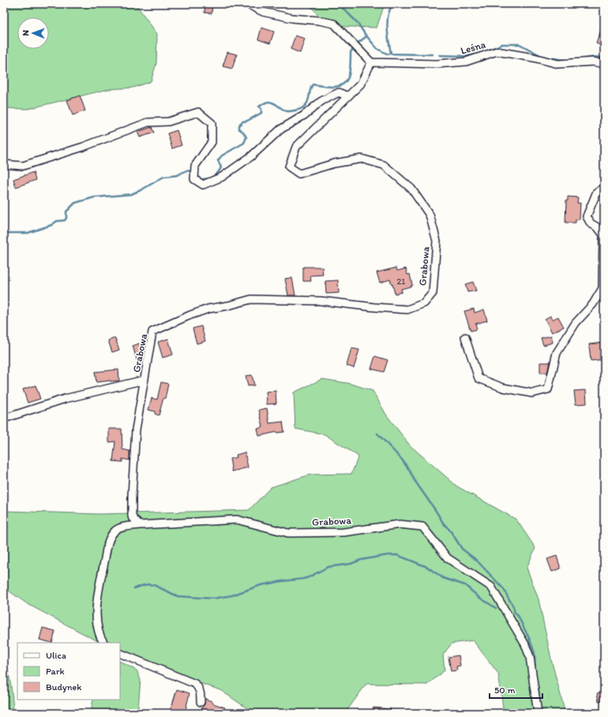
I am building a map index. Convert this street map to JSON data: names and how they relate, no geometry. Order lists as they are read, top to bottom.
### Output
{
  "streets": {
    "street": ["Leśna", "Grabowa"]
  },
  "crossings": [
    ["Leśna", "Grabowa"]
  ],
  "house_numbers": ["21"],
  "legend": ["Ulica", "Park", "Budynek"],
  "scale_bar": "50 m",
  "north": "left"
}
